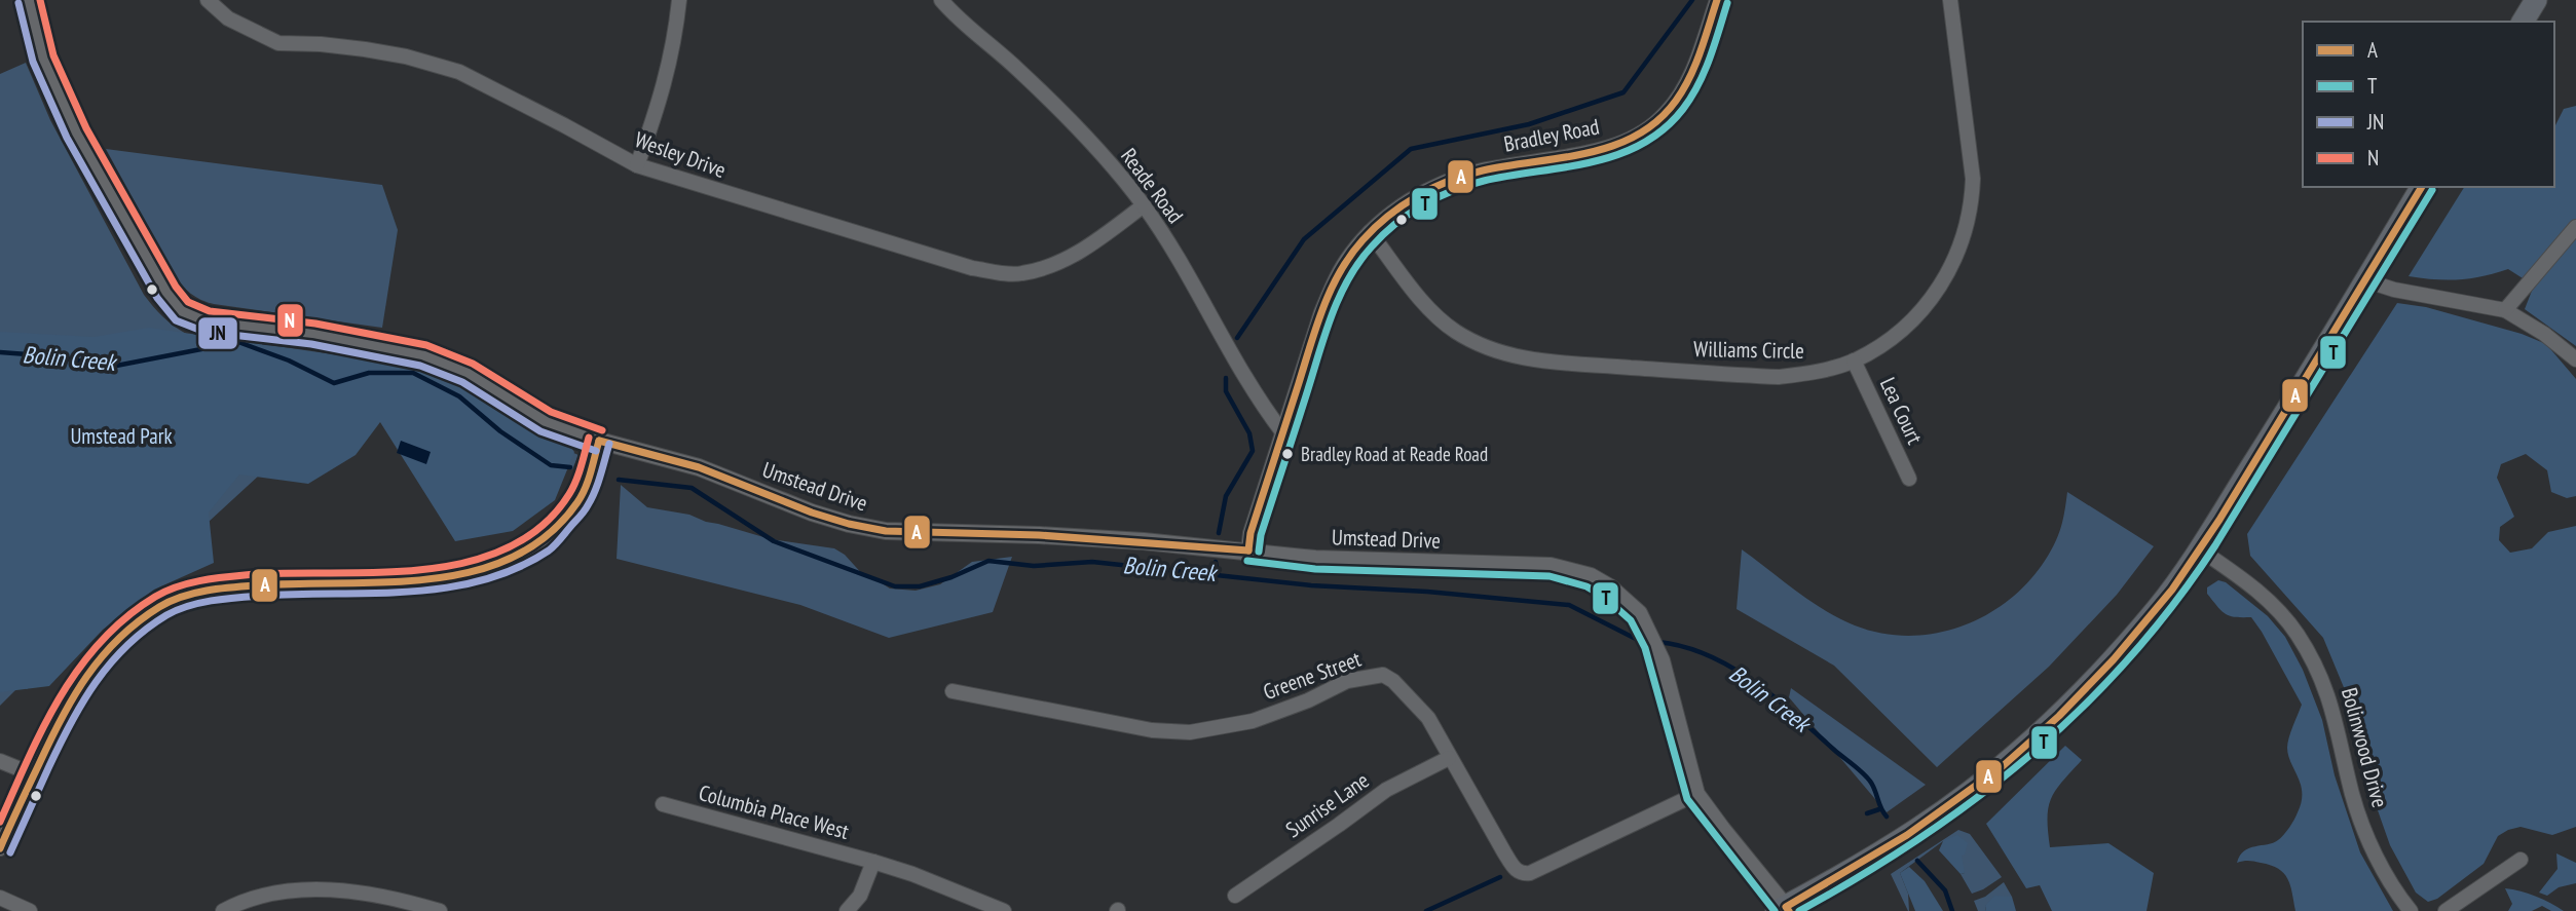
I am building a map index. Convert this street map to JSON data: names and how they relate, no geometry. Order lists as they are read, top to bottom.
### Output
{
  "streets": {
    "street": [
      "Bradley Road",
      "Wesley Drive",
      "Reade Road",
      "Williams Circle",
      "Lea Court",
      "Umstead Drive",
      "Greene Street",
      "Bolinwood Drive",
      "Sunrise Lane",
      "Columbia Place West"
    ]
  },
  "crossings": [
    ["Bradley Road", "Reade Road"],
    ["Bradley Road", "Williams Circle"],
    ["Bradley Road", "Umstead Drive"],
    ["Wesley Drive", "Reade Road"],
    ["Williams Circle", "Lea Court"],
    ["Umstead Drive", "Greene Street"],
    ["Greene Street", "Sunrise Lane"]
  ],
  "water": ["Bolin Creek"],
  "parks": ["Umstead Park"],
  "places": ["Bradley Road at Reade Road"],
  "lines": [
    "transit line A",
    "transit line N",
    "transit line T",
    "transit line JN"
  ],
  "legend": [
    "A",
    "T",
    "JN",
    "N"
  ]
}
